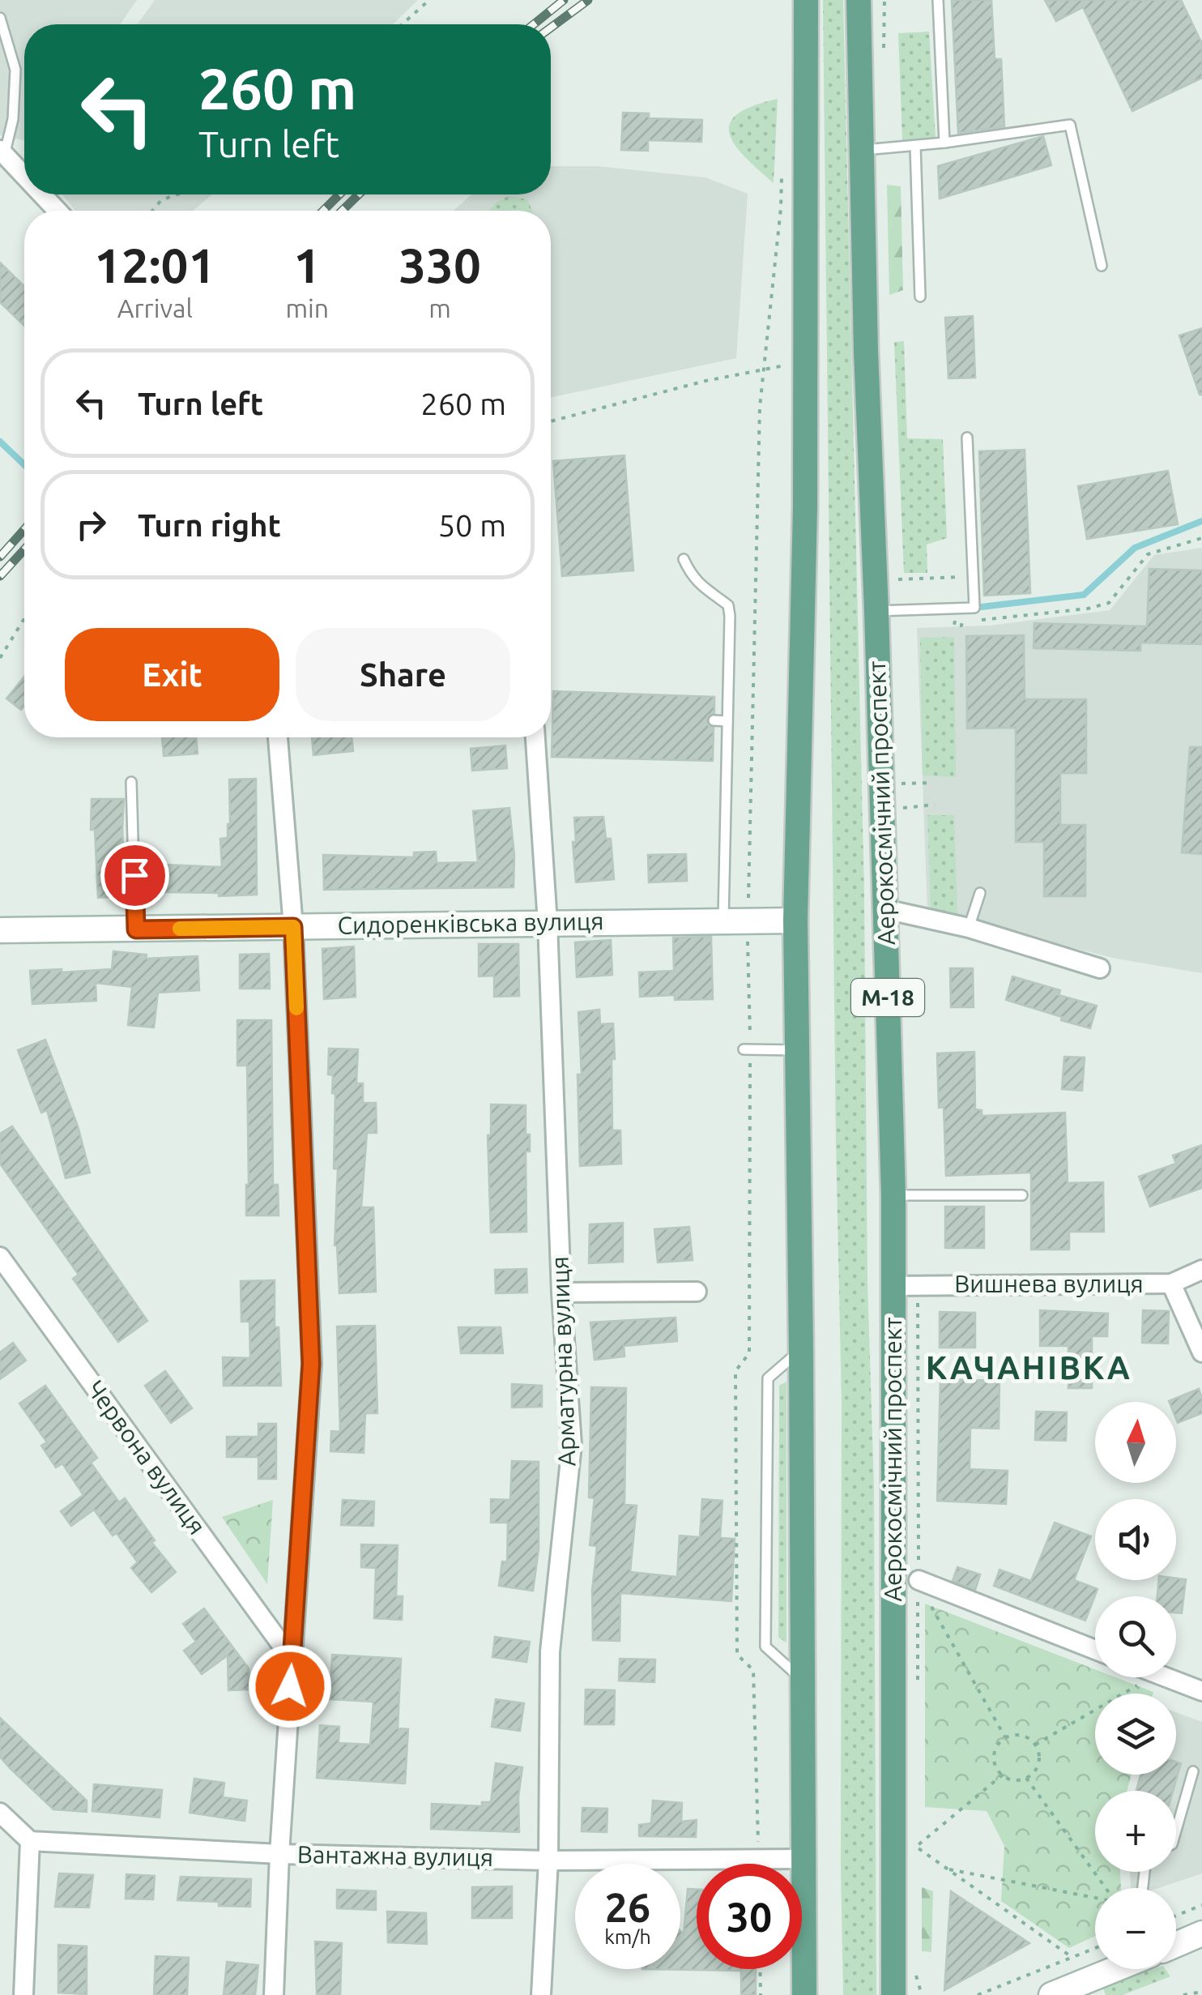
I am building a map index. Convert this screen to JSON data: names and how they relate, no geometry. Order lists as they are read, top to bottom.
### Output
{
  "streets": {
    "main road": ["Аерокосмічний проспект", "Сидоренківська вулиця", "М-18"],
    "street": [
      "Вишнева вулиця",
      "Арматурна вулиця",
      "Червона вулиця",
      "Вантажна вулиця"
    ]
  },
  "crossings": [
    ["Аерокосмічний проспект", "Вишнева вулиця"],
    ["Сидоренківська вулиця", "Арматурна вулиця"],
    ["Арматурна вулиця", "Вантажна вулиця"]
  ],
  "districts": ["КАЧАНІВКА"],
  "north": "top",
  "page": {
    "turn": ["260 m", "Turn left"],
    "eta": [
      "12:01",
      "Arrival",
      "1",
      "min",
      "330",
      "m"
    ],
    "list": [
      {
        "name": "Turn left",
        "value": "260 m"
      },
      {
        "name": "Turn right",
        "value": "50 m"
      }
    ],
    "buttons": ["Exit", "Share"],
    "map_buttons": ["+", "−"],
    "speed": "26 km/h",
    "limit": "30"
  }
}
